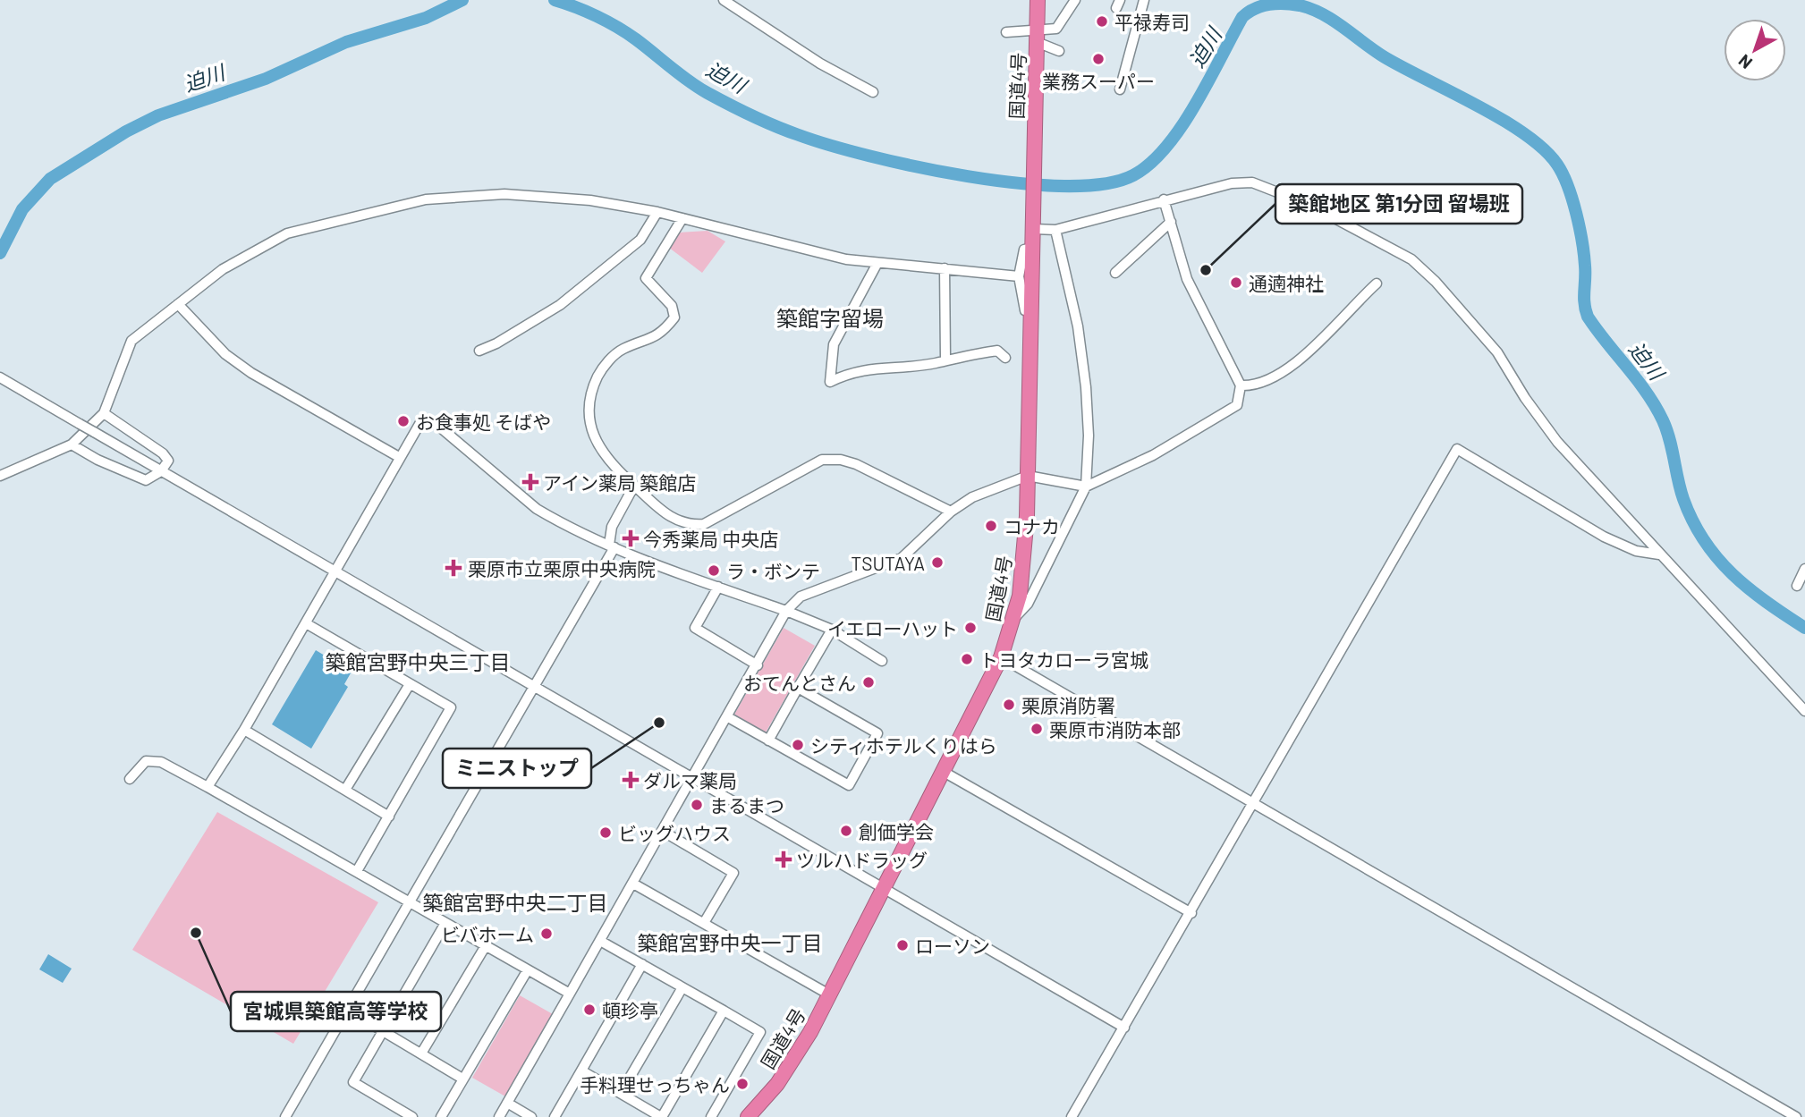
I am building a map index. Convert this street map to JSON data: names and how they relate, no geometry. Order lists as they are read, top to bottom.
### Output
{
  "streets": {
    "highway": ["国道4号"]
  },
  "districts": [
    "築館字留場",
    "築館宮野中央三丁目",
    "築館宮野中央二丁目",
    "築館宮野中央一丁目"
  ],
  "water": ["迫川"],
  "places": {
    "other": [
      "平禄寿司",
      "業務スーパー",
      "築館地区 第1分団 留場班",
      "通遖神社",
      "お食事処 そばや",
      "コナカ",
      "TSUTAYA",
      "ラ・ボンテ",
      "イエローハット",
      "トヨタカローラ宮城",
      "おてんとさん",
      "栗原消防署",
      "ミニストップ",
      "栗原市消防本部",
      "シティホテルくりはら",
      "まるまつ",
      "創価学会",
      "ビッグハウス",
      "宮城県築館高等学校",
      "ビバホーム",
      "ローソン",
      "頓珍亭",
      "手料理せっちゃん"
    ],
    "health": [
      "アイン薬局 築館店",
      "今秀薬局 中央店",
      "栗原市立栗原中央病院",
      "ダルマ薬局",
      "ツルハドラッグ"
    ]
  },
  "north": "bottom left"
}
